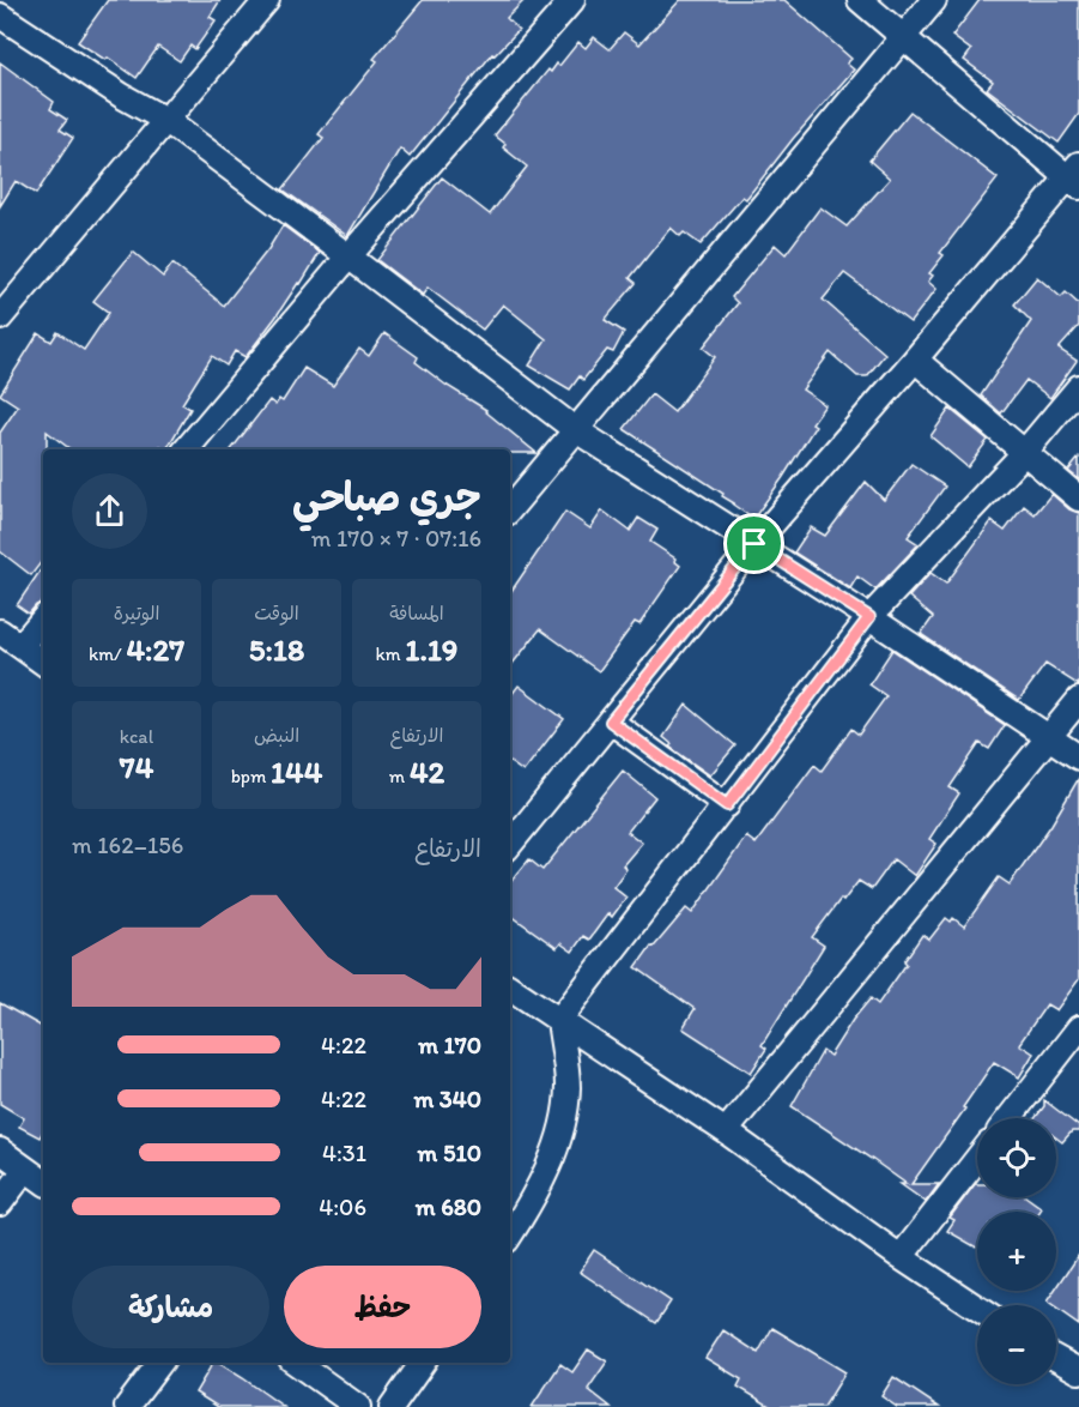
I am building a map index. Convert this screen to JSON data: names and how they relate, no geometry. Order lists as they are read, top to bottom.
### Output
{
  "page": {
    "heading": ["جري صباحي", "07:16 · 7 × 170 m"],
    "stats": [
      ["المسافة", "1.19 km"],
      ["الوقت", "5:18"],
      ["الوتيرة", "4:27 /km"],
      ["الارتفاع", "42 m"],
      ["النبض", "144 bpm"],
      ["kcal", "74"]
    ],
    "chart": ["الارتفاع", "156–162 m"],
    "list": [
      {
        "name": "170 m",
        "note": "4:22"
      },
      {
        "name": "340 m",
        "note": "4:22"
      },
      {
        "name": "510 m",
        "note": "4:31"
      },
      {
        "name": "680 m",
        "note": "4:06"
      }
    ],
    "map_buttons": ["+", "−"],
    "buttons": ["حفظ", "مشاركة"]
  }
}
